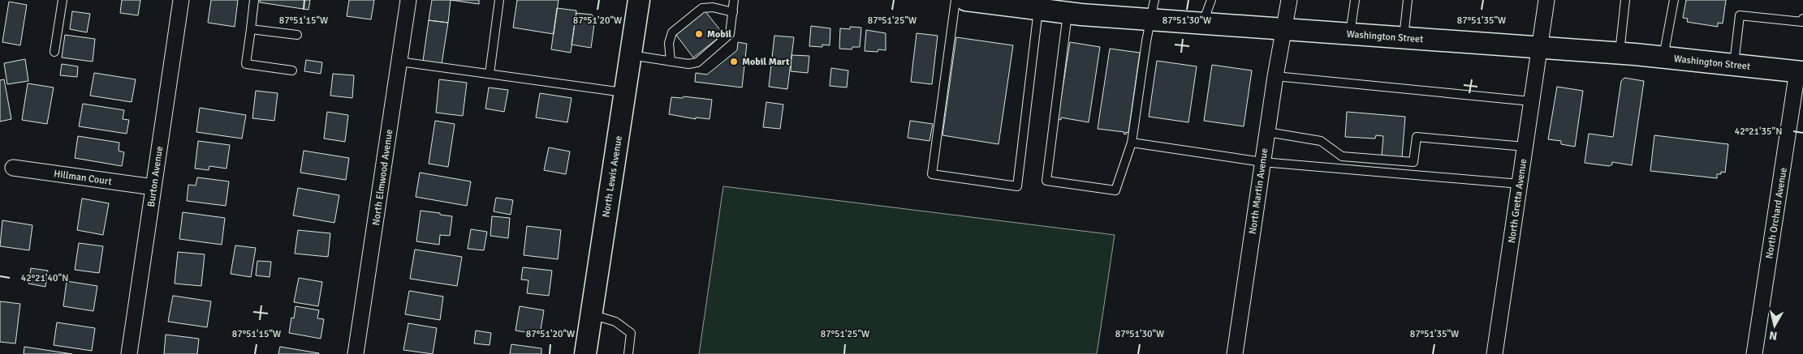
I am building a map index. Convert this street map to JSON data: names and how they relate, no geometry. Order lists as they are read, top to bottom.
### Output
{
  "streets": {
    "main road": ["Washington Street", "North Lewis Avenue"],
    "street": [
      "Burton Avenue",
      "Hillman Court",
      "North Elmwood Avenue",
      "North Martin Avenue",
      "North Gretta Avenue",
      "North Orchard Avenue"
    ]
  },
  "crossings": [
    ["Washington Street", "North Martin Avenue"],
    ["Washington Street", "North Gretta Avenue"],
    ["Washington Street", "North Orchard Avenue"],
    ["Burton Avenue", "Hillman Court"]
  ],
  "places": ["Mobil", "Mobil Mart"],
  "north": "bottom",
  "coordinates": [
    "87°51'15\"W",
    "87°51'20\"W",
    "87°51'25\"W",
    "87°51'30\"W",
    "87°51'35\"W",
    "42°21'35\"N",
    "42°21'40\"N"
  ]
}
